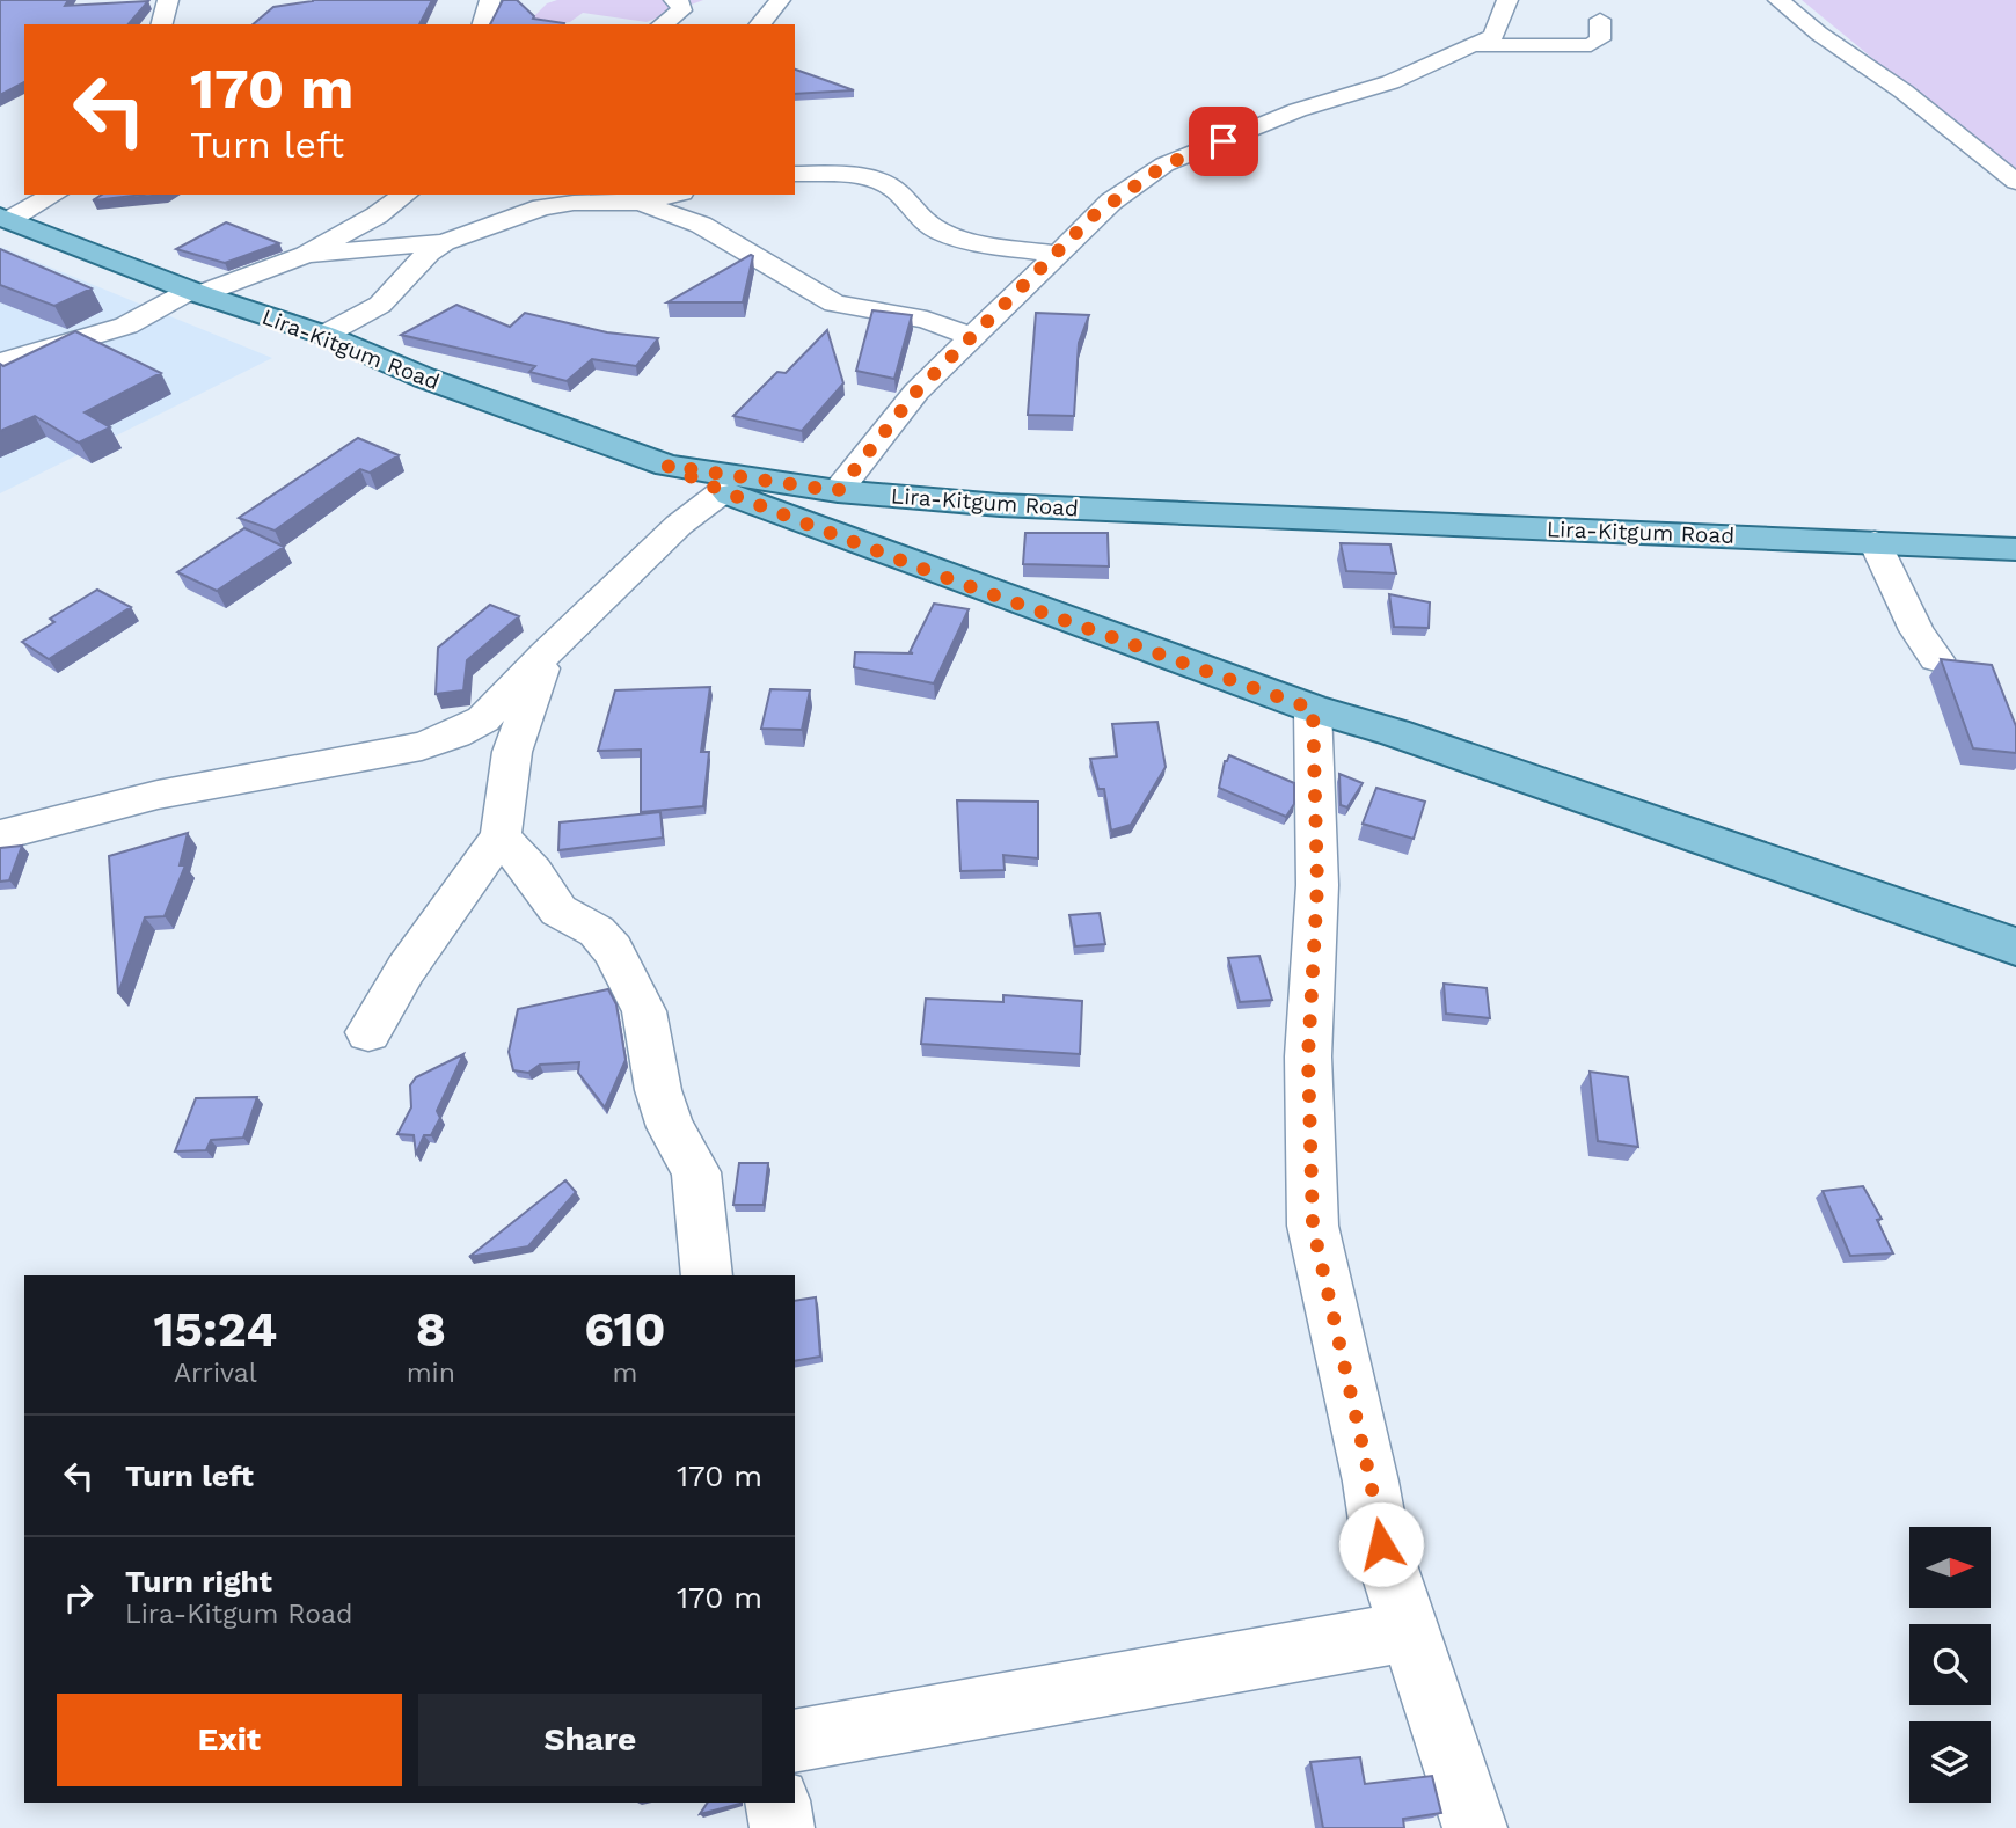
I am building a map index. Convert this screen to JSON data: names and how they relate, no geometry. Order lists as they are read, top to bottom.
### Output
{
  "streets": {
    "main road": ["Lira-Kitgum Road"]
  },
  "north": "right",
  "page": {
    "turn": ["170 m", "Turn left"],
    "eta": [
      "15:24",
      "Arrival",
      "8",
      "min",
      "610",
      "m"
    ],
    "list": [
      {
        "name": "Turn left",
        "value": "170 m"
      },
      {
        "name": "Turn right",
        "note": "Lira-Kitgum Road",
        "value": "170 m"
      }
    ],
    "buttons": ["Exit", "Share"]
  }
}
